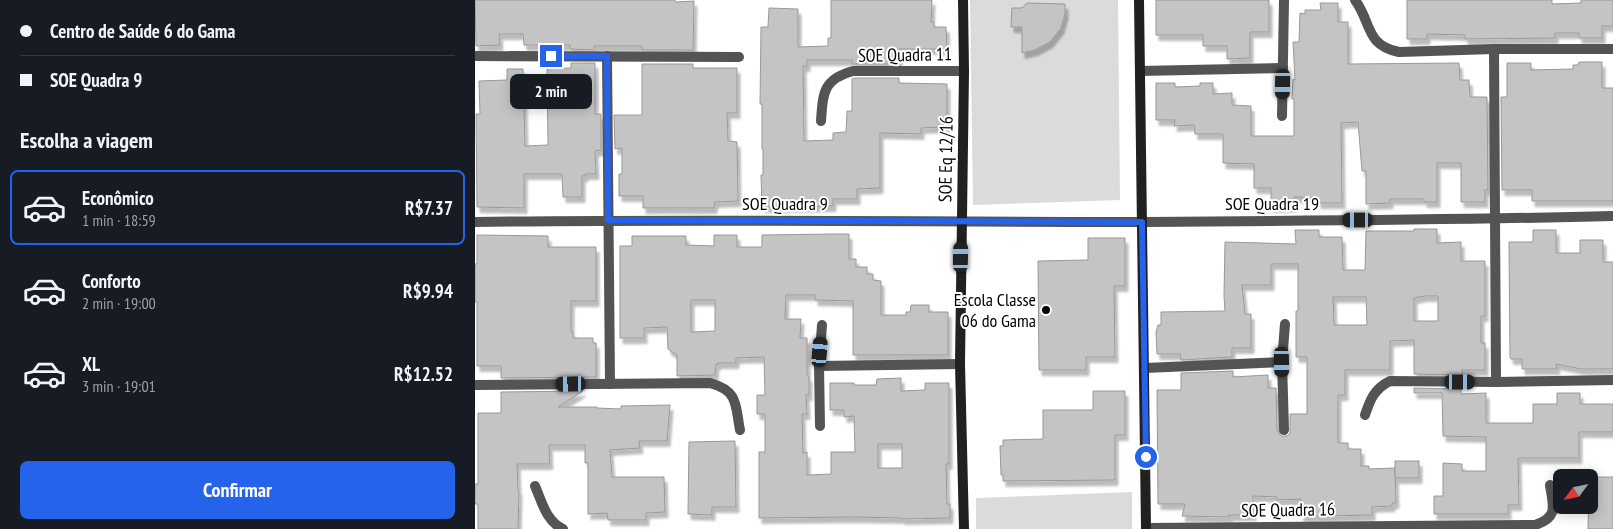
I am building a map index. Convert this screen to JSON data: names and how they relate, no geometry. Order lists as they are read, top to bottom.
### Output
{
  "streets": {
    "street": [
      "SOE Quadra 11",
      "SOE Eq 12/16",
      "SOE Quadra 9",
      "SOE Quadra 19",
      "SOE Quadra 16"
    ]
  },
  "crossings": [
    ["SOE Quadra 11", "SOE Eq 12/16"],
    ["SOE Eq 12/16", "SOE Quadra 9"],
    ["SOE Eq 12/16", "SOE Quadra 19"],
    ["SOE Quadra 9", "SOE Quadra 19"]
  ],
  "places": ["Escola Classe 06 do Gama"],
  "north": "bottom left",
  "page": {
    "banner": ["Centro de Saúde 6 do Gama", "SOE Quadra 9"],
    "bubble": "2 min",
    "heading": "Escolha a viagem",
    "list": [
      {
        "name": "Econômico",
        "note": "1 min · 18:59",
        "value": "R$7.37"
      },
      {
        "name": "Conforto",
        "note": "2 min · 19:00",
        "value": "R$9.94"
      },
      {
        "name": "XL",
        "note": "3 min · 19:01",
        "value": "R$12.52"
      }
    ],
    "buttons": "Confirmar"
  }
}
